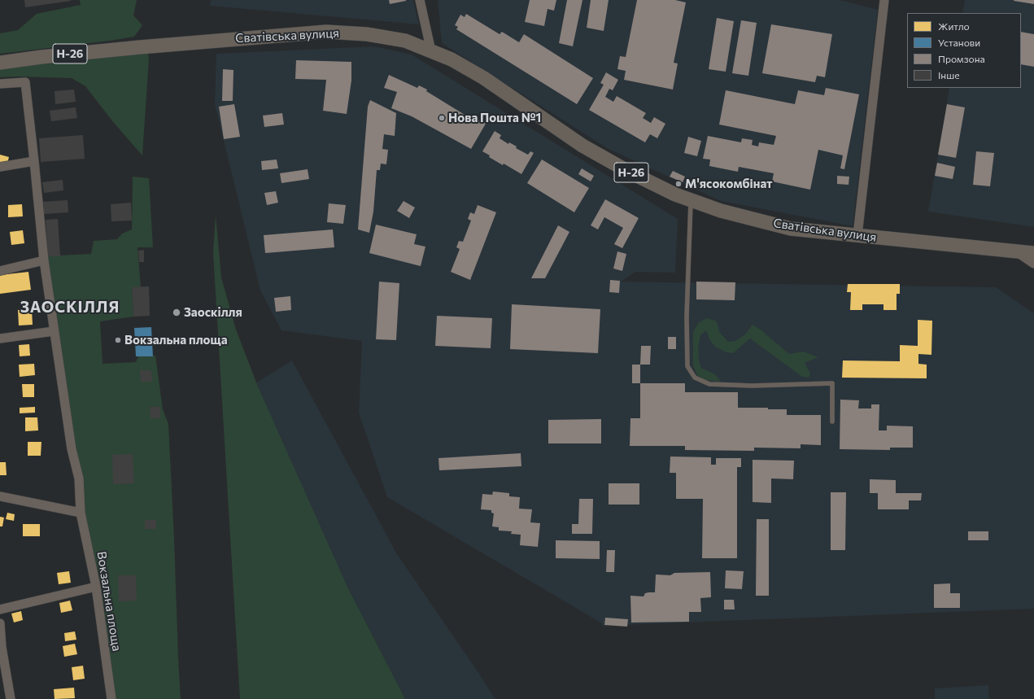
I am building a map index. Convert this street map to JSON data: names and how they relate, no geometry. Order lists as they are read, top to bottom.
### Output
{
  "streets": {
    "main road": ["Сватівська вулиця", "Н-26"],
    "street": ["Вокзальна площа"]
  },
  "districts": ["ЗАОСКIЛЛЯ"],
  "places": [
    "Нова Пошта №1",
    "М'ясокомбінат",
    "Заоскiлля",
    "Вокзальна площа"
  ],
  "legend": [
    "Житло",
    "Установи",
    "Промзона",
    "Інше"
  ]
}
